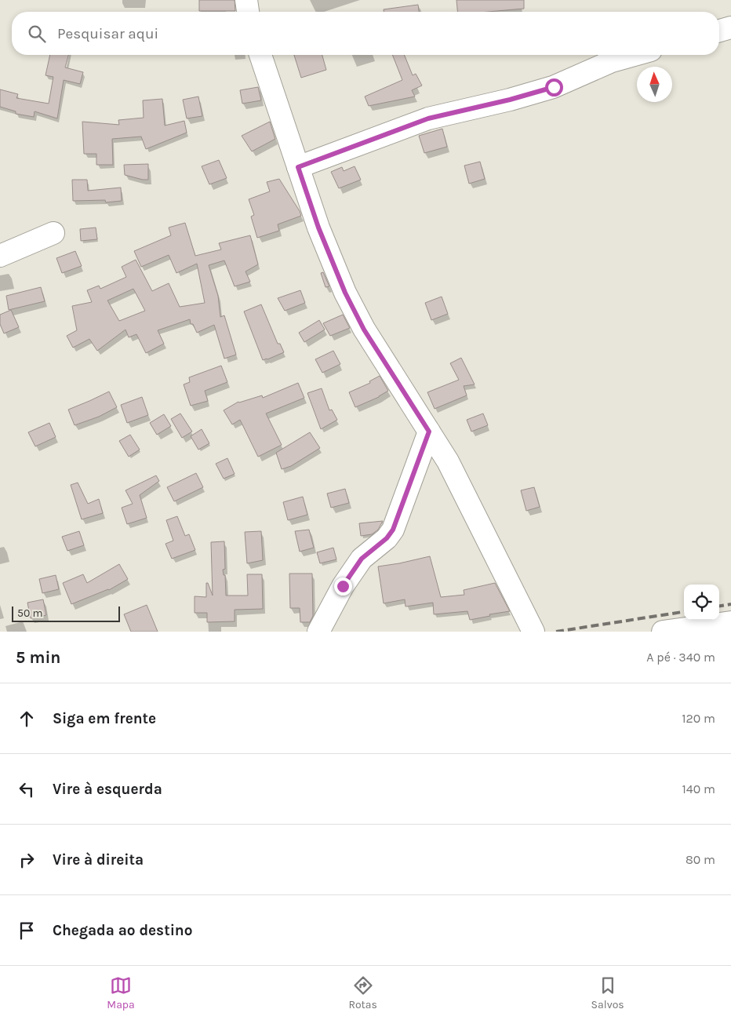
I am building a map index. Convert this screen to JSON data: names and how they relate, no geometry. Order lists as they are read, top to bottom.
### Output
{
  "scale_bar": "50 m",
  "north": "top",
  "page": {
    "search": "Pesquisar aqui",
    "scale": "50 m",
    "heading": ["5 min", "A pé · 340 m"],
    "list": [
      ["Siga em frente", "120 m"],
      ["Vire à esquerda", "140 m"],
      ["Vire à direita", "80 m"],
      "Chegada ao destino"
    ],
    "nav": ["Mapa", "Rotas", "Salvos"]
  }
}
